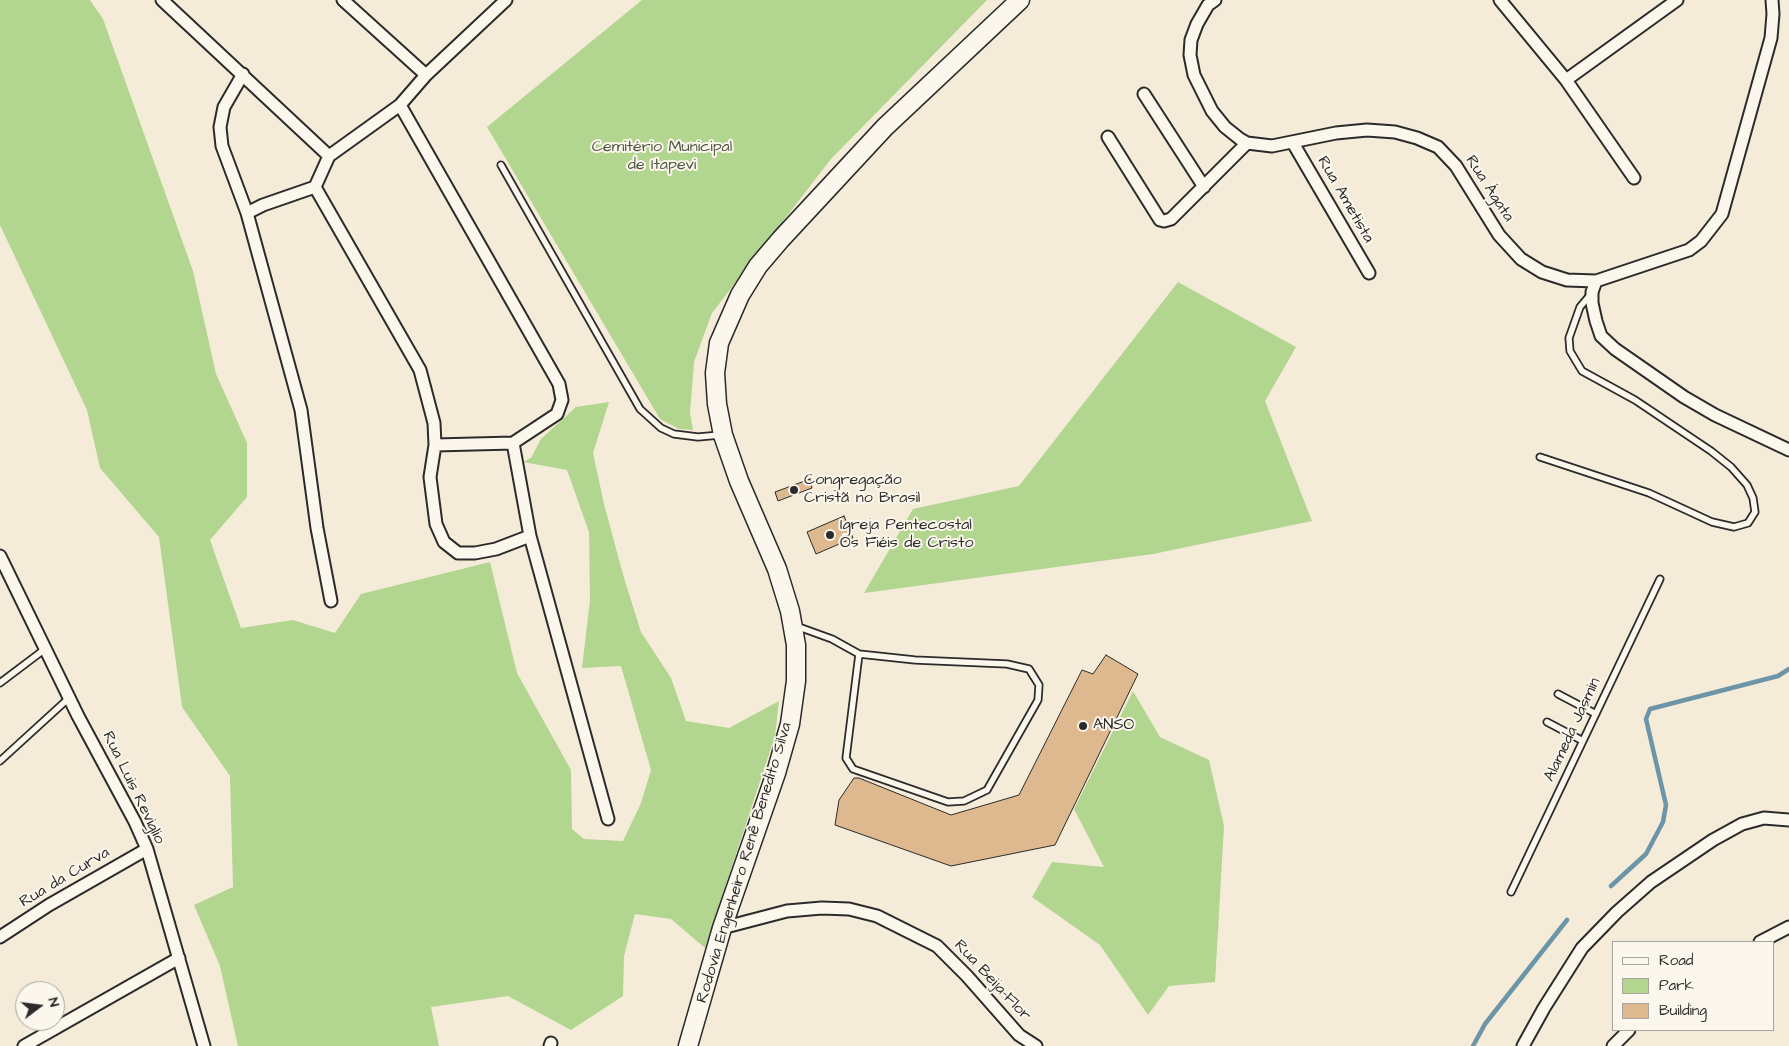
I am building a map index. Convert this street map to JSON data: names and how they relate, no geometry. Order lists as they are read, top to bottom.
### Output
{
  "streets": {
    "main road": ["Rodovia Engenheiro Renê Benedito Silva"],
    "street": [
      "Rua Ágata",
      "Rua Ametista",
      "Rua Luis Reviglio",
      "Rua da Curva",
      "Rua Beija-Flor"
    ],
    "lane": ["Alameda Jasmin"]
  },
  "crossings": [
    ["Rua Ágata", "Rua Ametista"],
    ["Rua Luis Reviglio", "Rua da Curva"],
    ["Rodovia Engenheiro Renê Benedito Silva", "Rua Beija-Flor"]
  ],
  "parks": ["Cemitério Municipal de Itapevi"],
  "places": ["Congregação Cristã no Brasil", "Igreja Pentecostal Os Fiéis de Cristo", "ANSO"],
  "legend": ["Road", "Park", "Building"],
  "north": "right"
}
